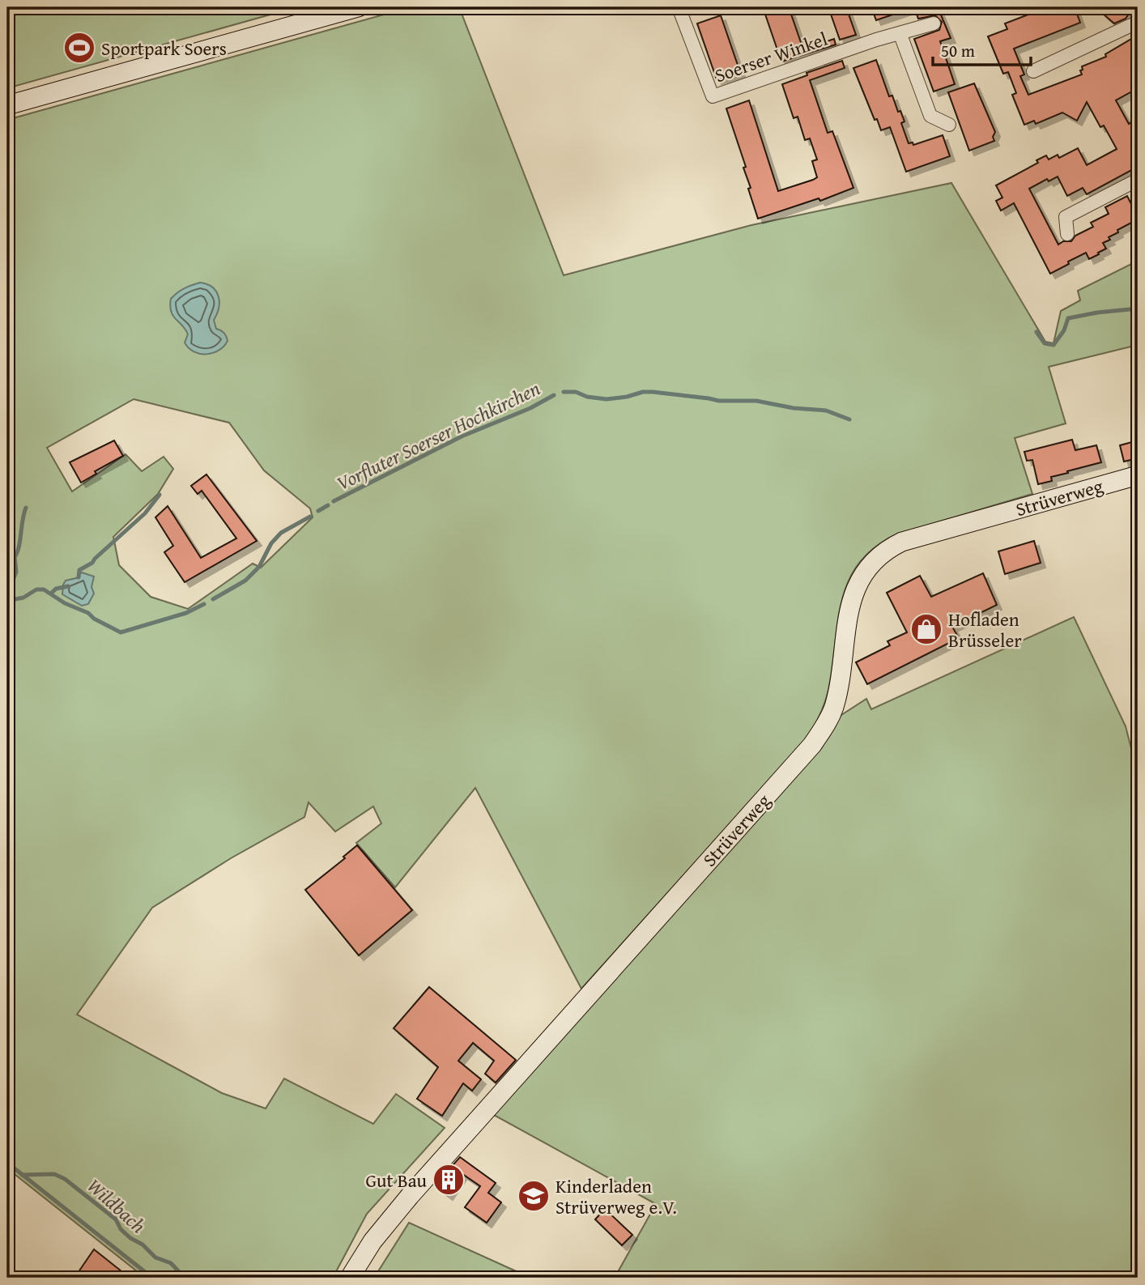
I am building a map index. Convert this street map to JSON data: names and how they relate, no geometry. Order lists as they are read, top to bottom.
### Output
{
  "streets": {
    "street": ["Soerser Winkel", "Strüverweg"]
  },
  "water": ["Vorfluter Soerser Hochkirchen", "Wildbach"],
  "places": {
    "sports": ["Sportpark Soers"],
    "shop": ["Hofladen Brüsseler"],
    "building": ["Gut Bau"],
    "school or university": ["Kinderladen Strüverweg e.V."]
  },
  "scale_bar": "50 m"
}
